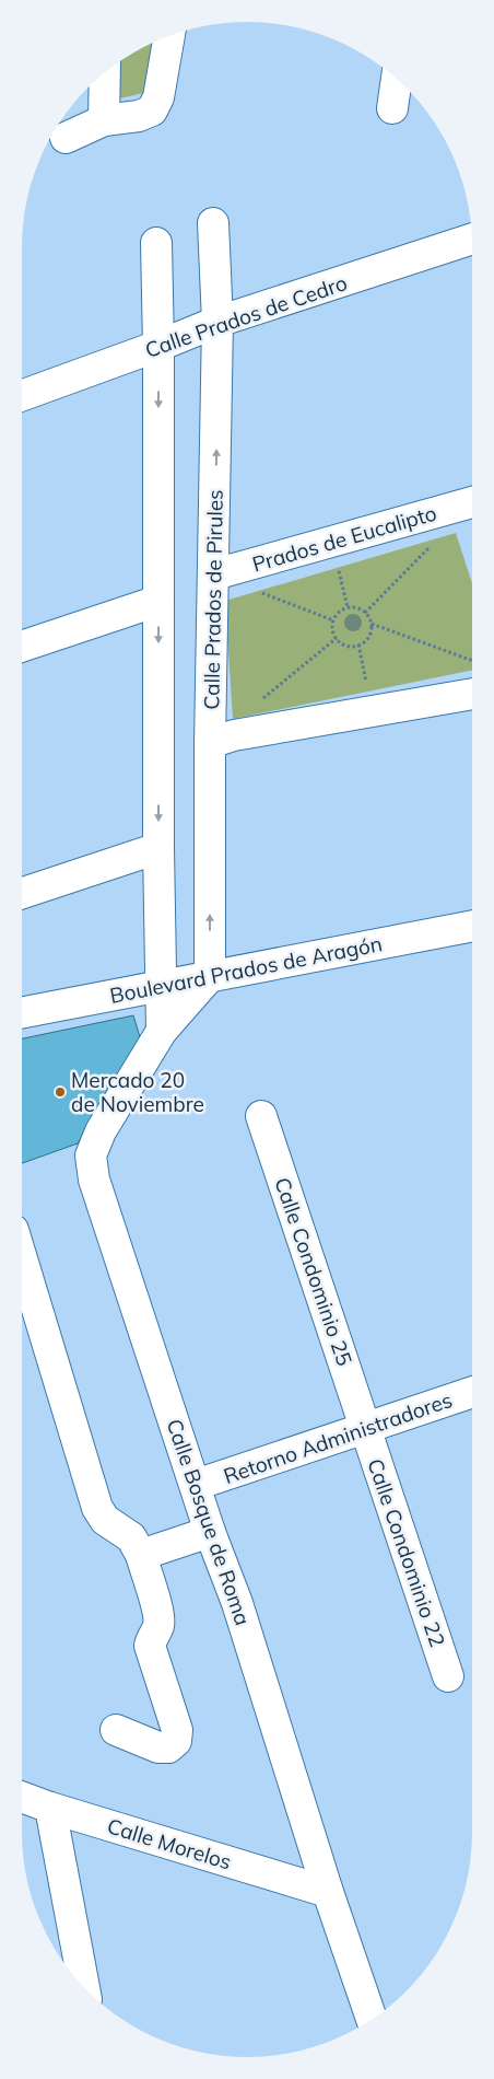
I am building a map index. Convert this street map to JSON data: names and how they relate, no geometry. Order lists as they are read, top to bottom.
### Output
{
  "streets": {
    "street": [
      "Calle Prados de Cedro",
      "Prados de Eucalipto",
      "Calle Prados de Pirules",
      "Boulevard Prados de Aragón",
      "Calle Condominio 25",
      "Retorno Administradores",
      "Calle Bosque de Roma",
      "Calle Condominio 22",
      "Calle Morelos"
    ]
  },
  "crossings": [
    ["Calle Prados de Cedro", "Calle Prados de Pirules"],
    ["Prados de Eucalipto", "Calle Prados de Pirules"],
    ["Calle Prados de Pirules", "Boulevard Prados de Aragón"],
    ["Calle Prados de Pirules", "Calle Bosque de Roma"],
    ["Boulevard Prados de Aragón", "Calle Bosque de Roma"],
    ["Calle Condominio 25", "Retorno Administradores"],
    ["Calle Condominio 25", "Calle Condominio 22"],
    ["Retorno Administradores", "Calle Bosque de Roma"],
    ["Retorno Administradores", "Calle Condominio 22"],
    ["Calle Bosque de Roma", "Calle Morelos"]
  ],
  "places": ["Mercado 20 de Noviembre"]
}
